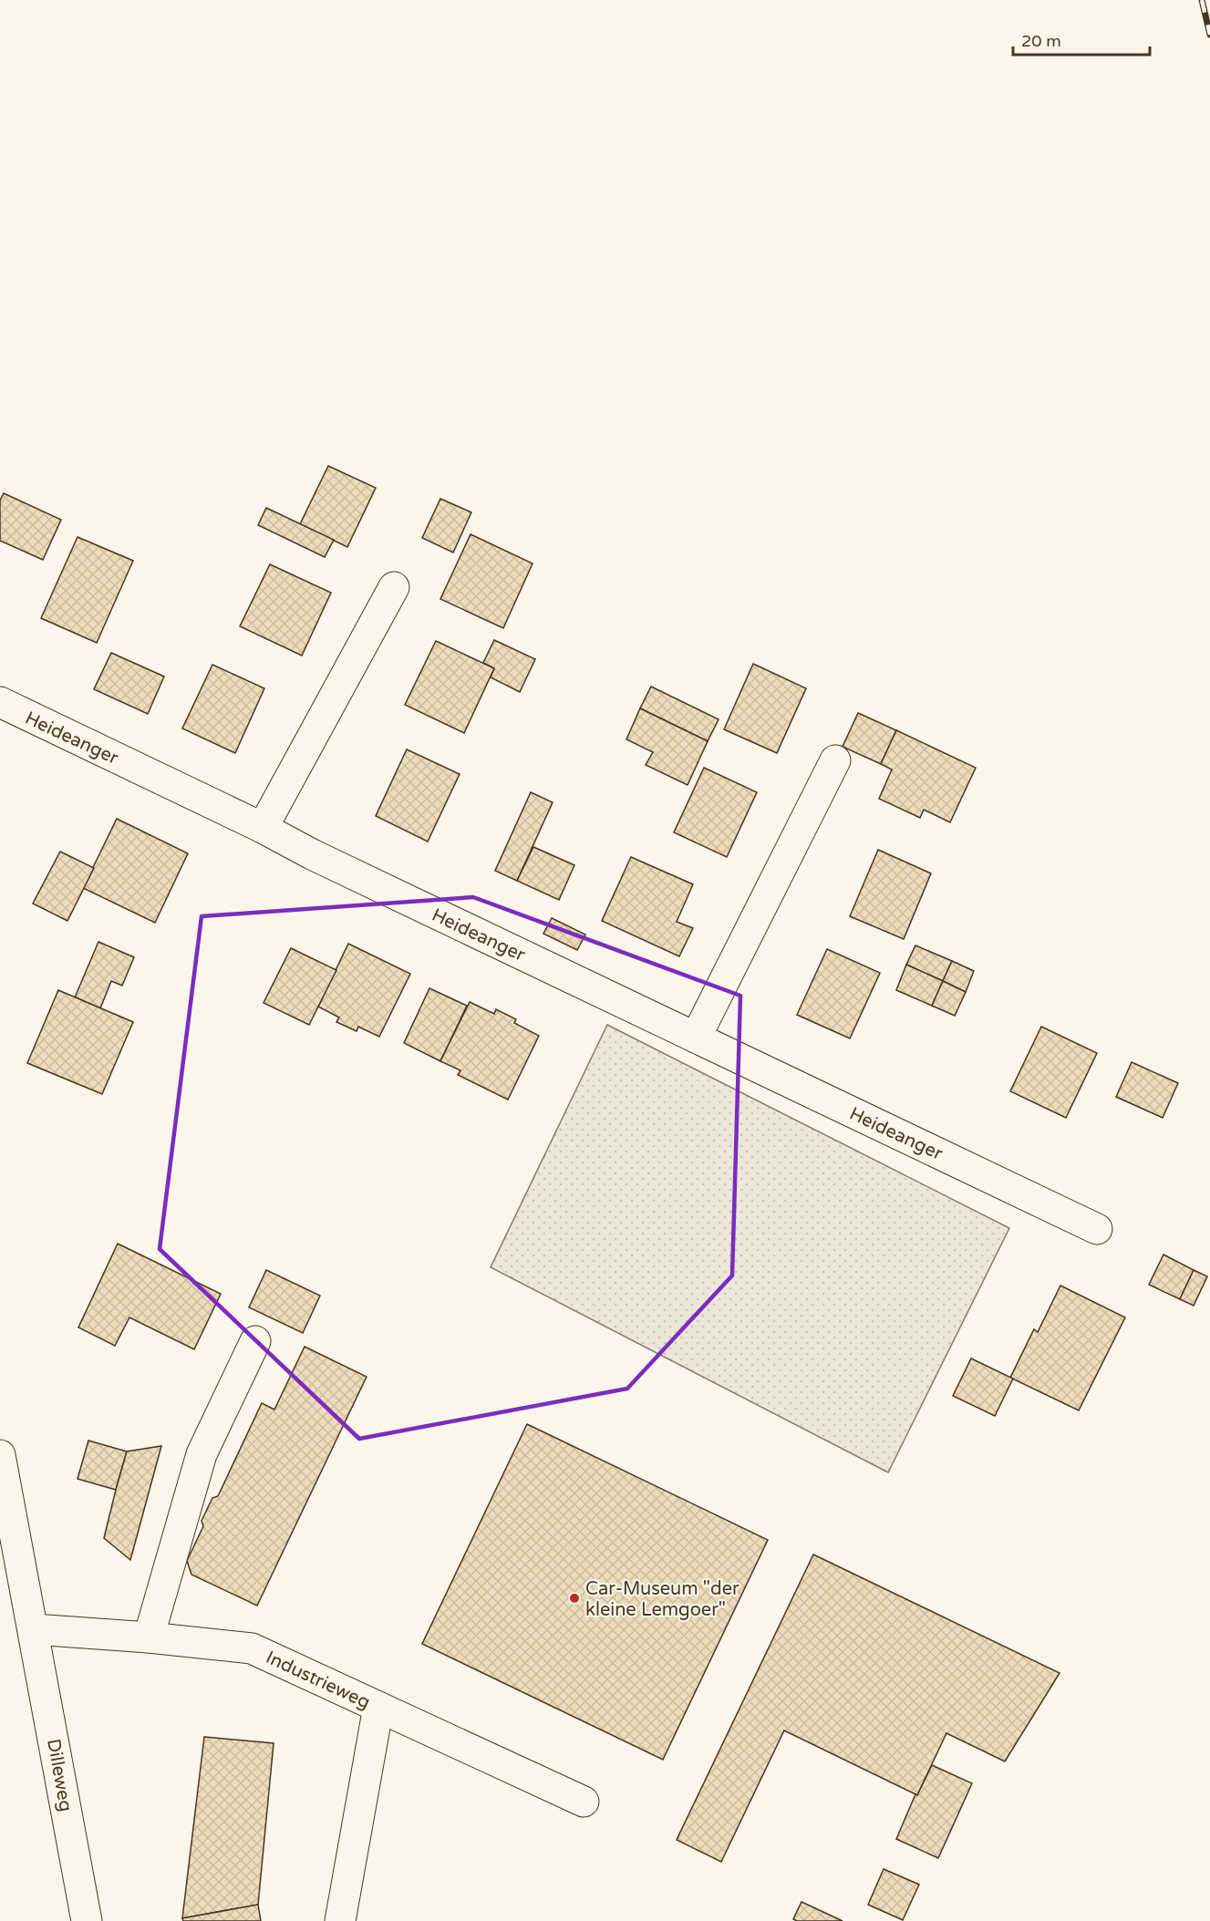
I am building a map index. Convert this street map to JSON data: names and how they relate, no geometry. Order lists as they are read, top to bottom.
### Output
{
  "streets": {
    "street": ["Heideanger", "Industrieweg", "Dilleweg"]
  },
  "crossings": [
    ["Industrieweg", "Dilleweg"]
  ],
  "places": ["Car-Museum \"der kleine Lemgoer\""],
  "scale_bar": "20 m"
}
